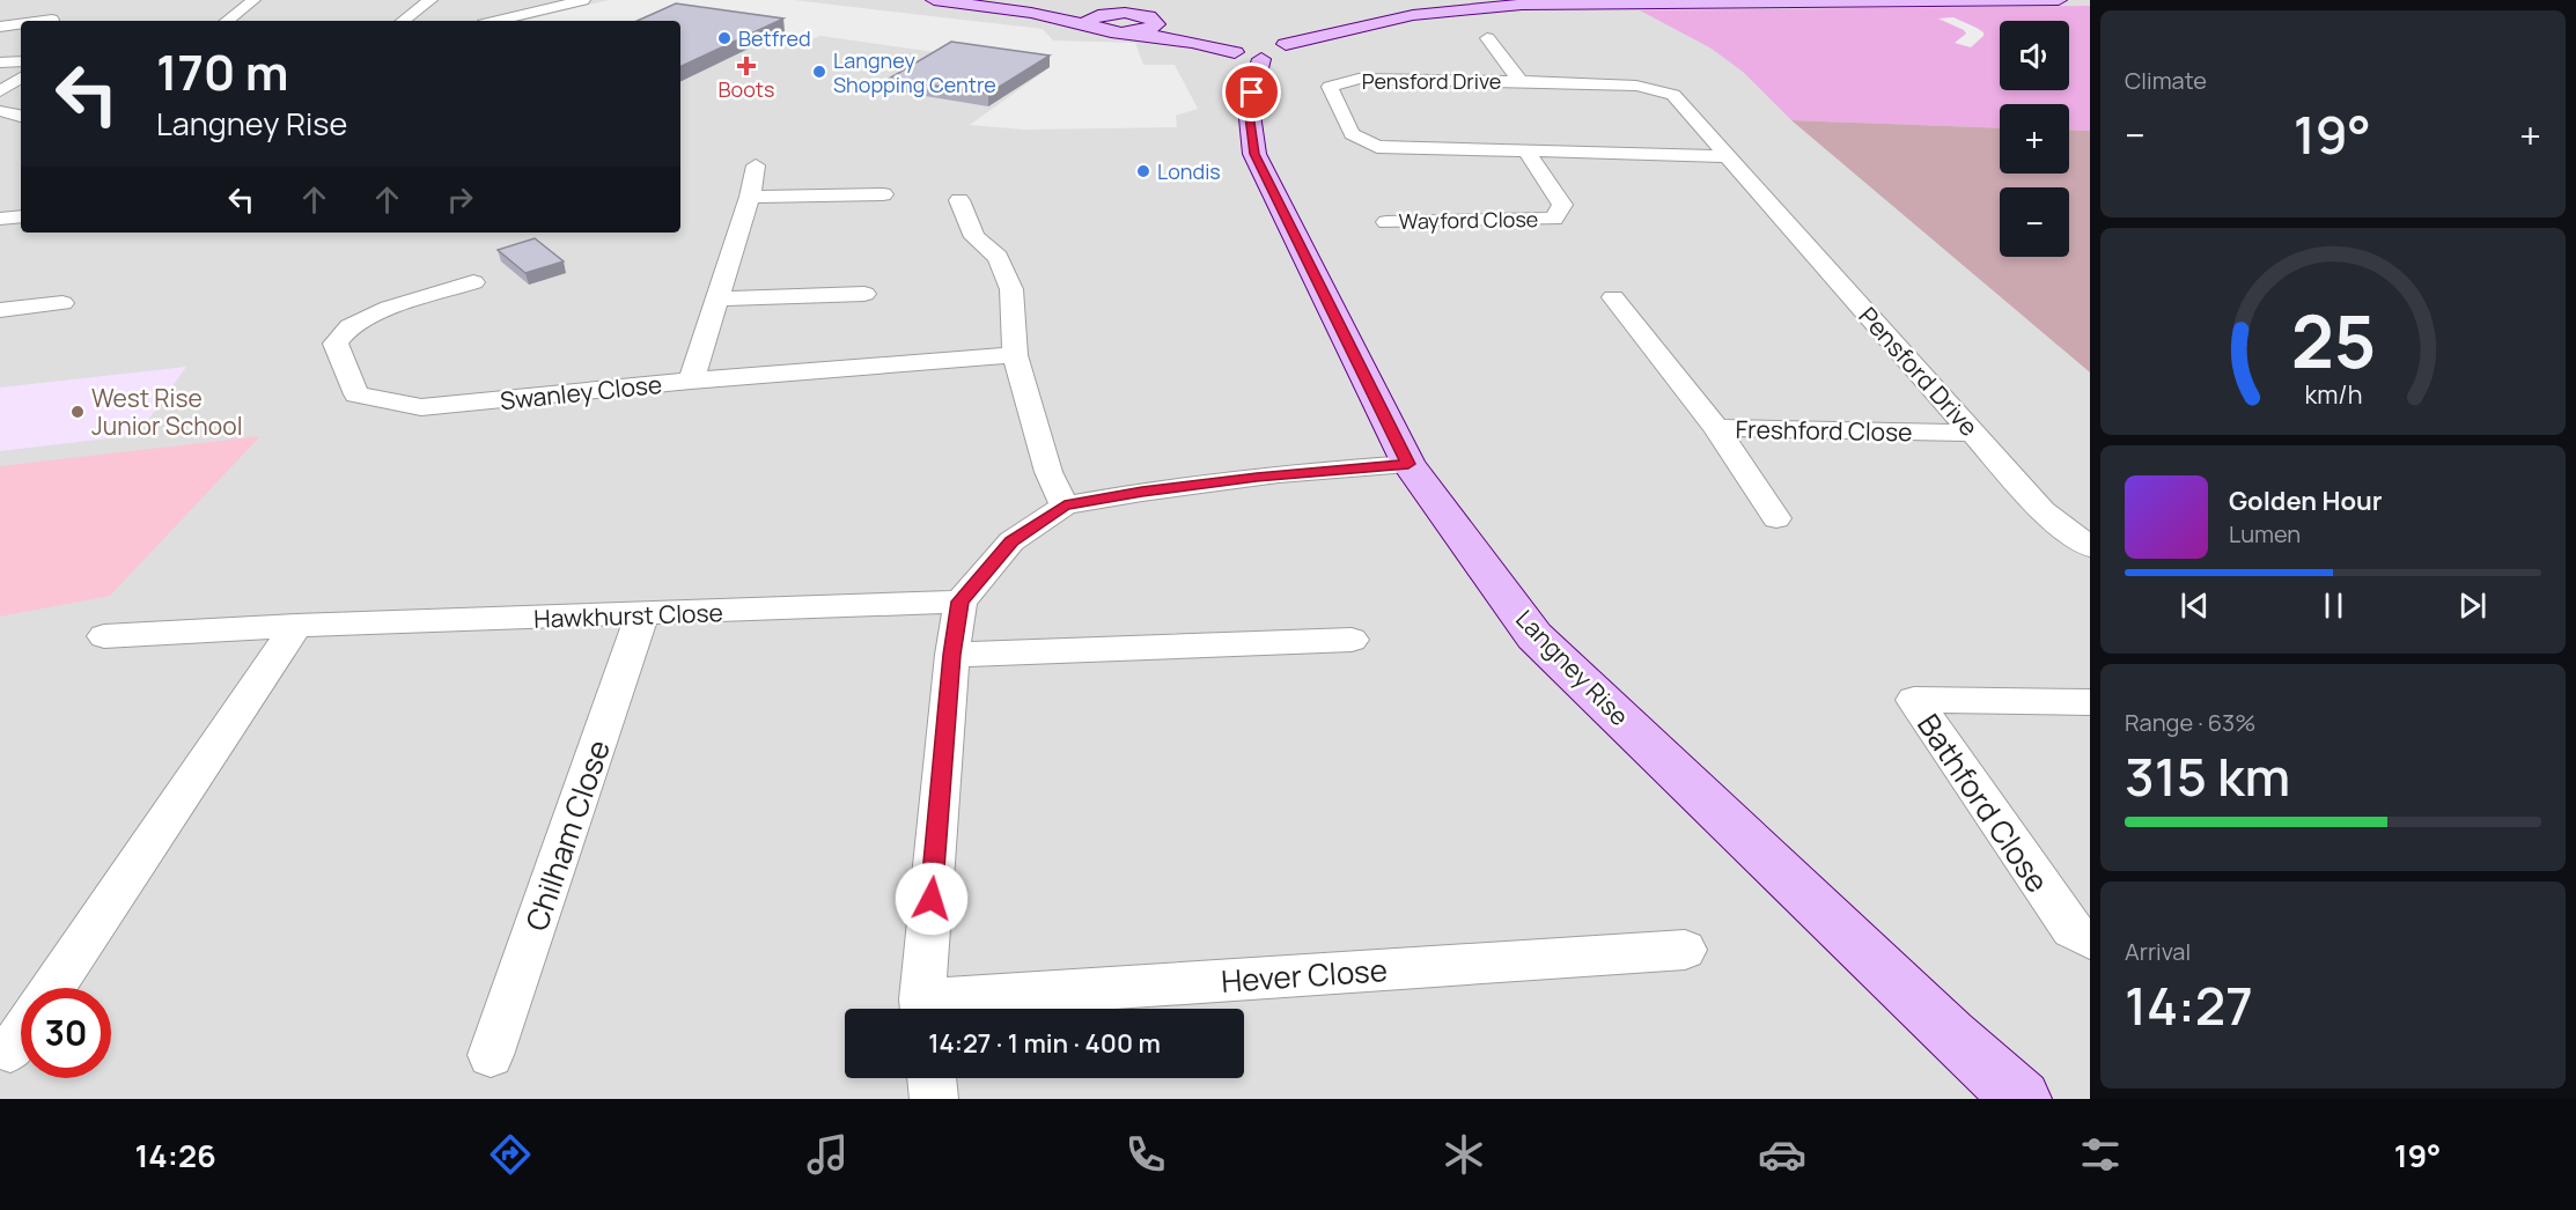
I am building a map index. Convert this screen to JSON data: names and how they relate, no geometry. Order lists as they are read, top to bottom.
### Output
{
  "streets": {
    "main road": ["Langney Rise"],
    "street": [
      "Pensford Drive",
      "Wayford Close",
      "Swanley Close",
      "Freshford Close",
      "Hawkhurst Close",
      "Bathford Close",
      "Chilham Close",
      "Hever Close"
    ]
  },
  "crossings": [
    ["Pensford Drive", "Wayford Close"],
    ["Pensford Drive", "Freshford Close"],
    ["Hawkhurst Close", "Chilham Close"]
  ],
  "places": {
    "other": [
      "Betfred",
      "Langney Shopping Centre",
      "Londis",
      "West Rise Junior School"
    ],
    "health": ["Boots"]
  },
  "page": {
    "tile": [
      "Climate",
      ["Range · 63%", "315 km"],
      ["Arrival", "14:27"]
    ],
    "map_buttons": ["+", "−"],
    "turn": ["170 m", "Langney Rise"],
    "heat": ["−", "19°", "+"],
    "song": ["Golden Hour", "Lumen"],
    "limit": "30",
    "trip": "14:27 · 1 min · 400 m",
    "tabs": ["14:26", "19°"],
    "gauge": ["25", "km/h"]
  }
}
